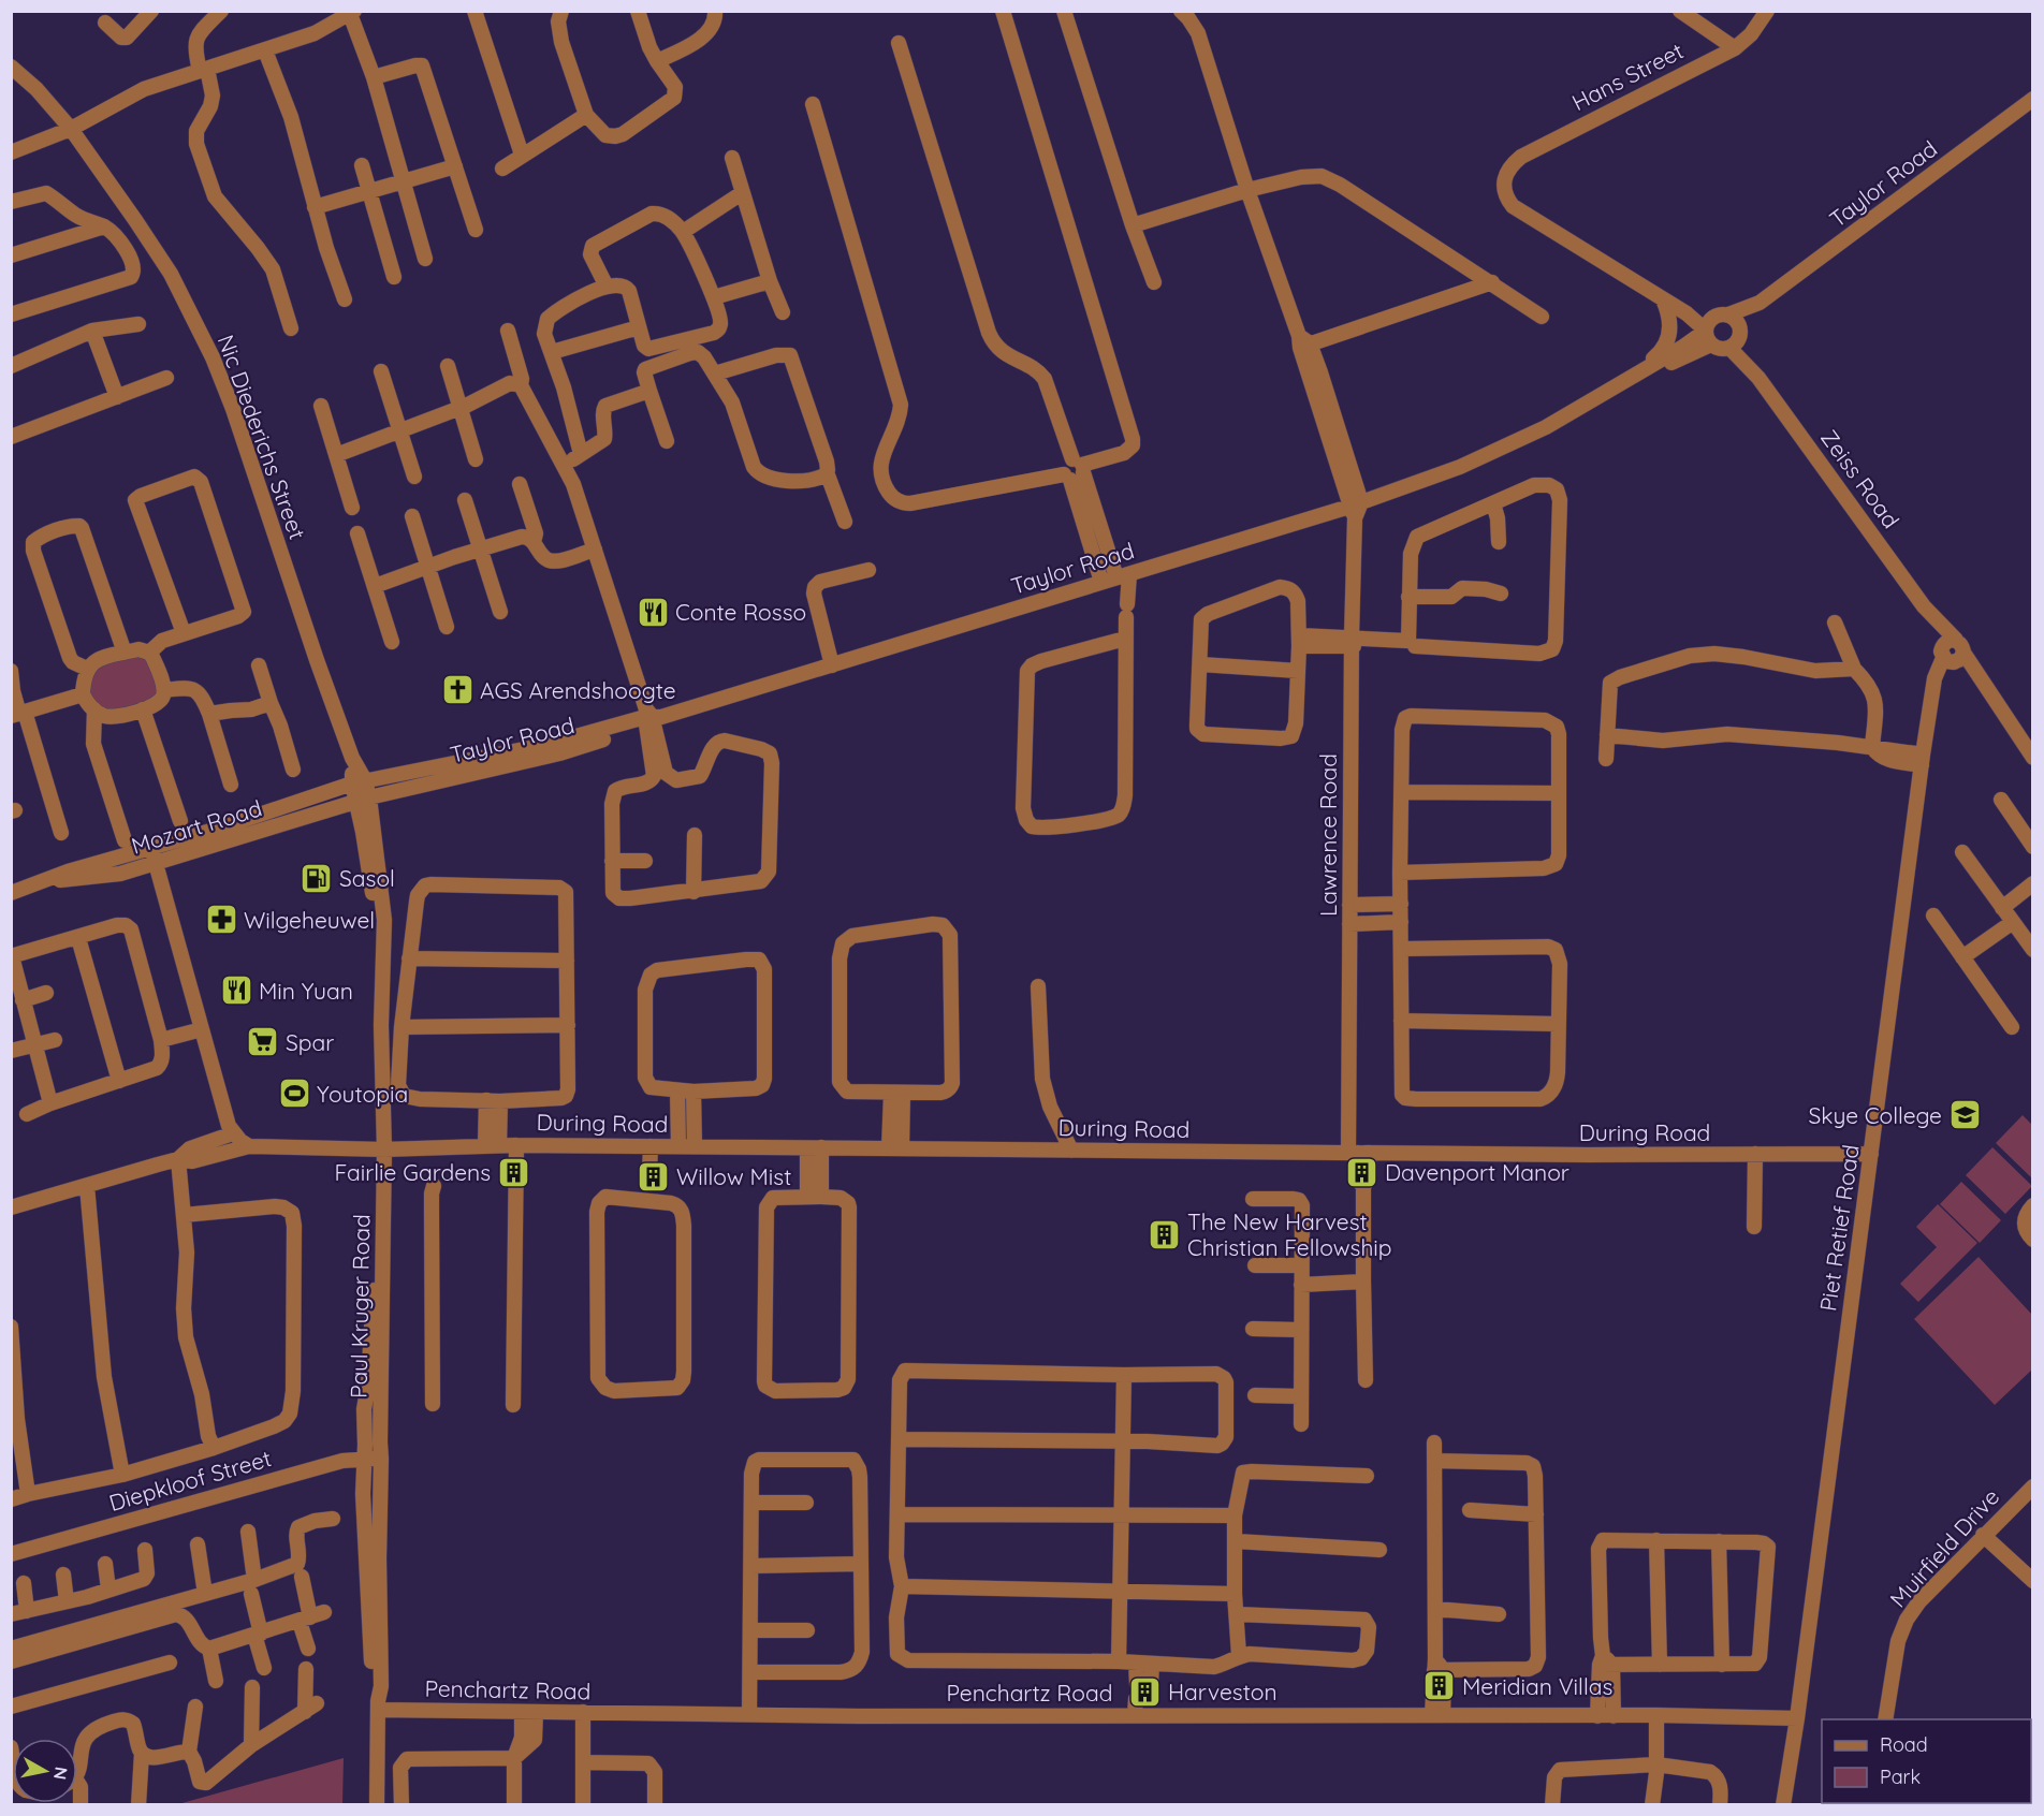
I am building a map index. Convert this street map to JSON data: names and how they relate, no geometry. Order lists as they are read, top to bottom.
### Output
{
  "streets": {
    "street": [
      "Hans Street",
      "Taylor Road",
      "Nic Diederichs Street",
      "Zeiss Road",
      "Mozart Road",
      "Lawrence Road",
      "During Road",
      "Piet Retief Road",
      "Paul Kruger Road",
      "Diepkloof Street",
      "Muirfield Drive",
      "Penchartz Road"
    ]
  },
  "crossings": [
    ["Taylor Road", "Nic Diederichs Street"],
    ["Taylor Road", "Zeiss Road"],
    ["Taylor Road", "Mozart Road"],
    ["Taylor Road", "Lawrence Road"],
    ["Taylor Road", "Paul Kruger Road"],
    ["Nic Diederichs Street", "Mozart Road"],
    ["Nic Diederichs Street", "Paul Kruger Road"],
    ["Zeiss Road", "Piet Retief Road"],
    ["Mozart Road", "Paul Kruger Road"],
    ["Lawrence Road", "During Road"],
    ["During Road", "Piet Retief Road"],
    ["During Road", "Paul Kruger Road"],
    ["Piet Retief Road", "Penchartz Road"],
    ["Paul Kruger Road", "Diepkloof Street"],
    ["Paul Kruger Road", "Penchartz Road"]
  ],
  "places": {
    "restaurant": ["Conte Rosso", "Min Yuan"],
    "church": ["AGS Arendshoogte"],
    "fuel station": ["Sasol"],
    "pharmacy": ["Wilgeheuwel"],
    "supermarket": ["Spar"],
    "sports": ["Youtopia"],
    "school or university": ["Skye College"],
    "building": [
      "Fairlie Gardens",
      "Davenport Manor",
      "Willow Mist",
      "The New Harvest Christian Fellowship",
      "Meridian Villas",
      "Harveston"
    ]
  },
  "legend": ["Road", "Park"],
  "north": "right"
}
